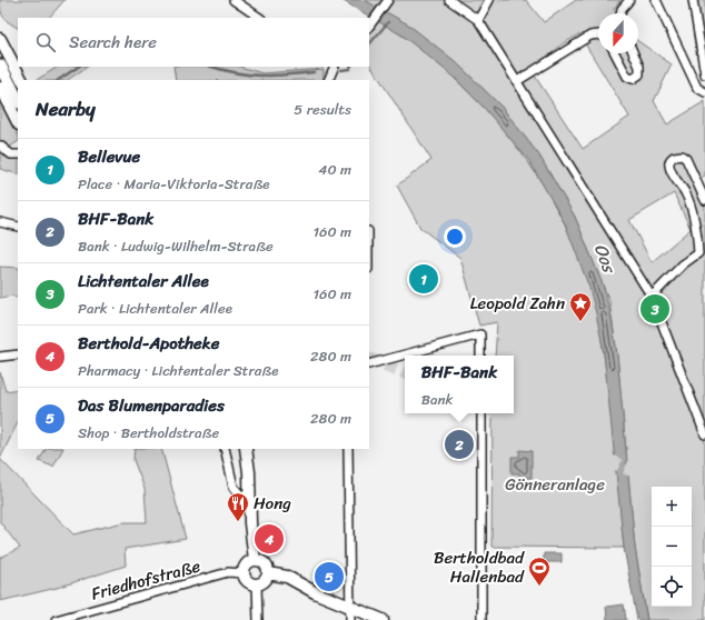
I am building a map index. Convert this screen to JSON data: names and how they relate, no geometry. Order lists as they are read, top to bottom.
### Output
{
  "streets": {
    "street": ["Friedhofstraße"]
  },
  "water": ["Oos"],
  "parks": ["Gönneranlage"],
  "places": {
    "place": ["Leopold Zahn"],
    "restaurant": ["Hong"],
    "sports": ["Bertholdbad Hallenbad"]
  },
  "north": "bottom",
  "page": {
    "search": "Search here",
    "heading": ["Nearby", "5 results"],
    "list": [
      {
        "mark": "1",
        "name": "Bellevue",
        "note": "Place · Maria-Viktoria-Straße",
        "value": "40 m"
      },
      {
        "mark": "2",
        "name": "BHF-Bank",
        "note": "Bank · Ludwig-Wilhelm-Straße",
        "value": "160 m"
      },
      {
        "mark": "3",
        "name": "Lichtentaler Allee",
        "note": "Park · Lichtentaler Allee",
        "value": "160 m"
      },
      {
        "mark": "4",
        "name": "Berthold-Apotheke",
        "note": "Pharmacy · Lichtentaler Straße",
        "value": "280 m"
      },
      {
        "mark": "5",
        "name": "Das Blumenparadies",
        "note": "Shop · Bertholdstraße",
        "value": "280 m"
      }
    ],
    "pins": [
      "1",
      "3",
      "2",
      "4",
      "5"
    ],
    "popup": ["BHF-Bank", "Bank"],
    "map_buttons": ["+", "−"]
  }
}
